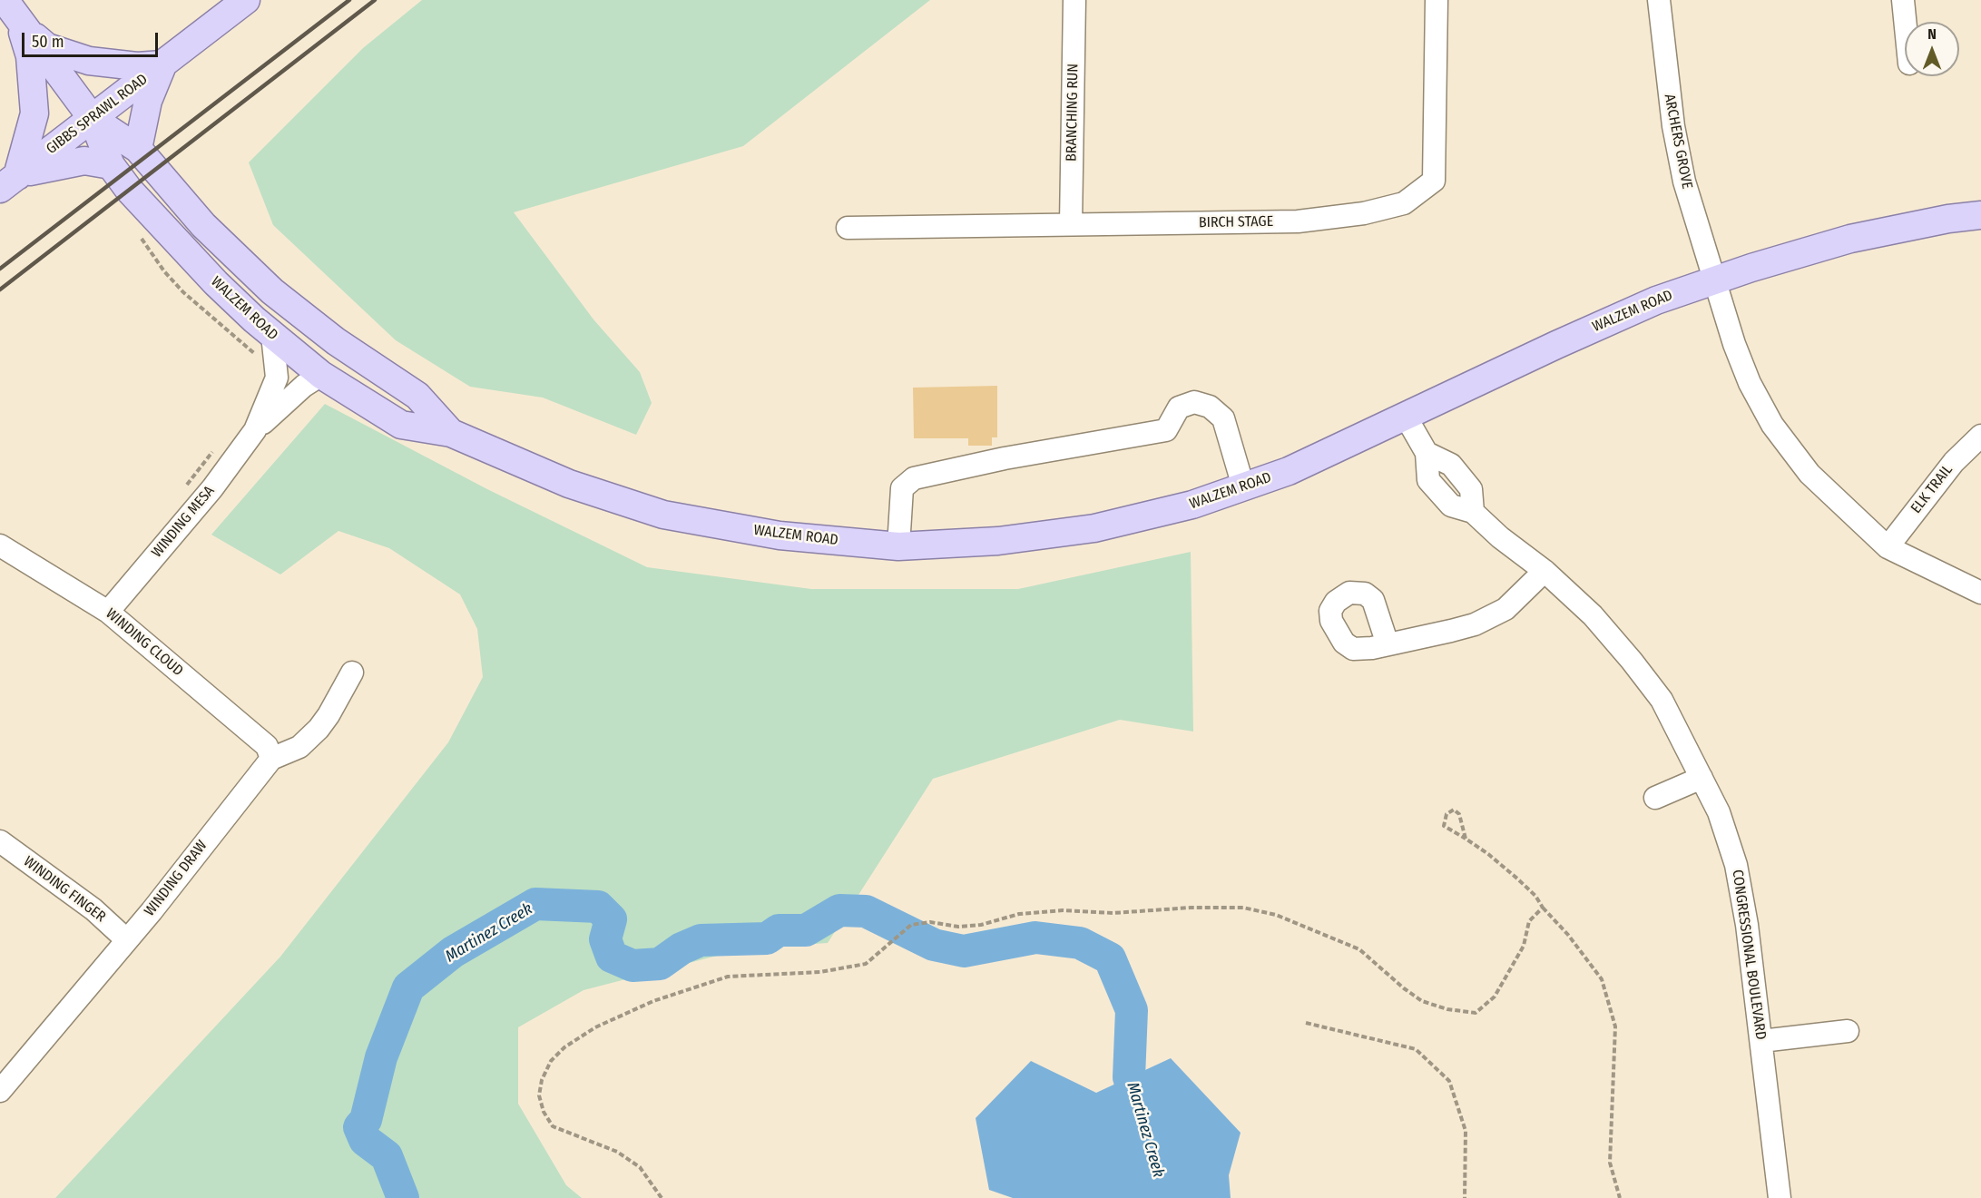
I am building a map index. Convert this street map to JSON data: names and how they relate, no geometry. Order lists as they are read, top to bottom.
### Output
{
  "streets": {
    "main road": ["GIBBS SPRAWL ROAD", "WALZEM ROAD"],
    "street": [
      "BRANCHING RUN",
      "ARCHERS GROVE",
      "BIRCH STAGE",
      "ELK TRAIL",
      "WINDING MESA",
      "WINDING CLOUD",
      "WINDING DRAW",
      "WINDING FINGER",
      "CONGRESSIONAL BOULEVARD"
    ]
  },
  "crossings": [
    ["BRANCHING RUN", "BIRCH STAGE"],
    ["GIBBS SPRAWL ROAD", "WALZEM ROAD"],
    ["ARCHERS GROVE", "WALZEM ROAD"],
    ["ARCHERS GROVE", "ELK TRAIL"],
    ["WALZEM ROAD", "WINDING MESA"],
    ["WALZEM ROAD", "CONGRESSIONAL BOULEVARD"],
    ["WINDING MESA", "WINDING CLOUD"],
    ["WINDING CLOUD", "WINDING DRAW"],
    ["WINDING DRAW", "WINDING FINGER"]
  ],
  "water": ["Martinez Creek"],
  "scale_bar": "50 m",
  "north": "top"
}
